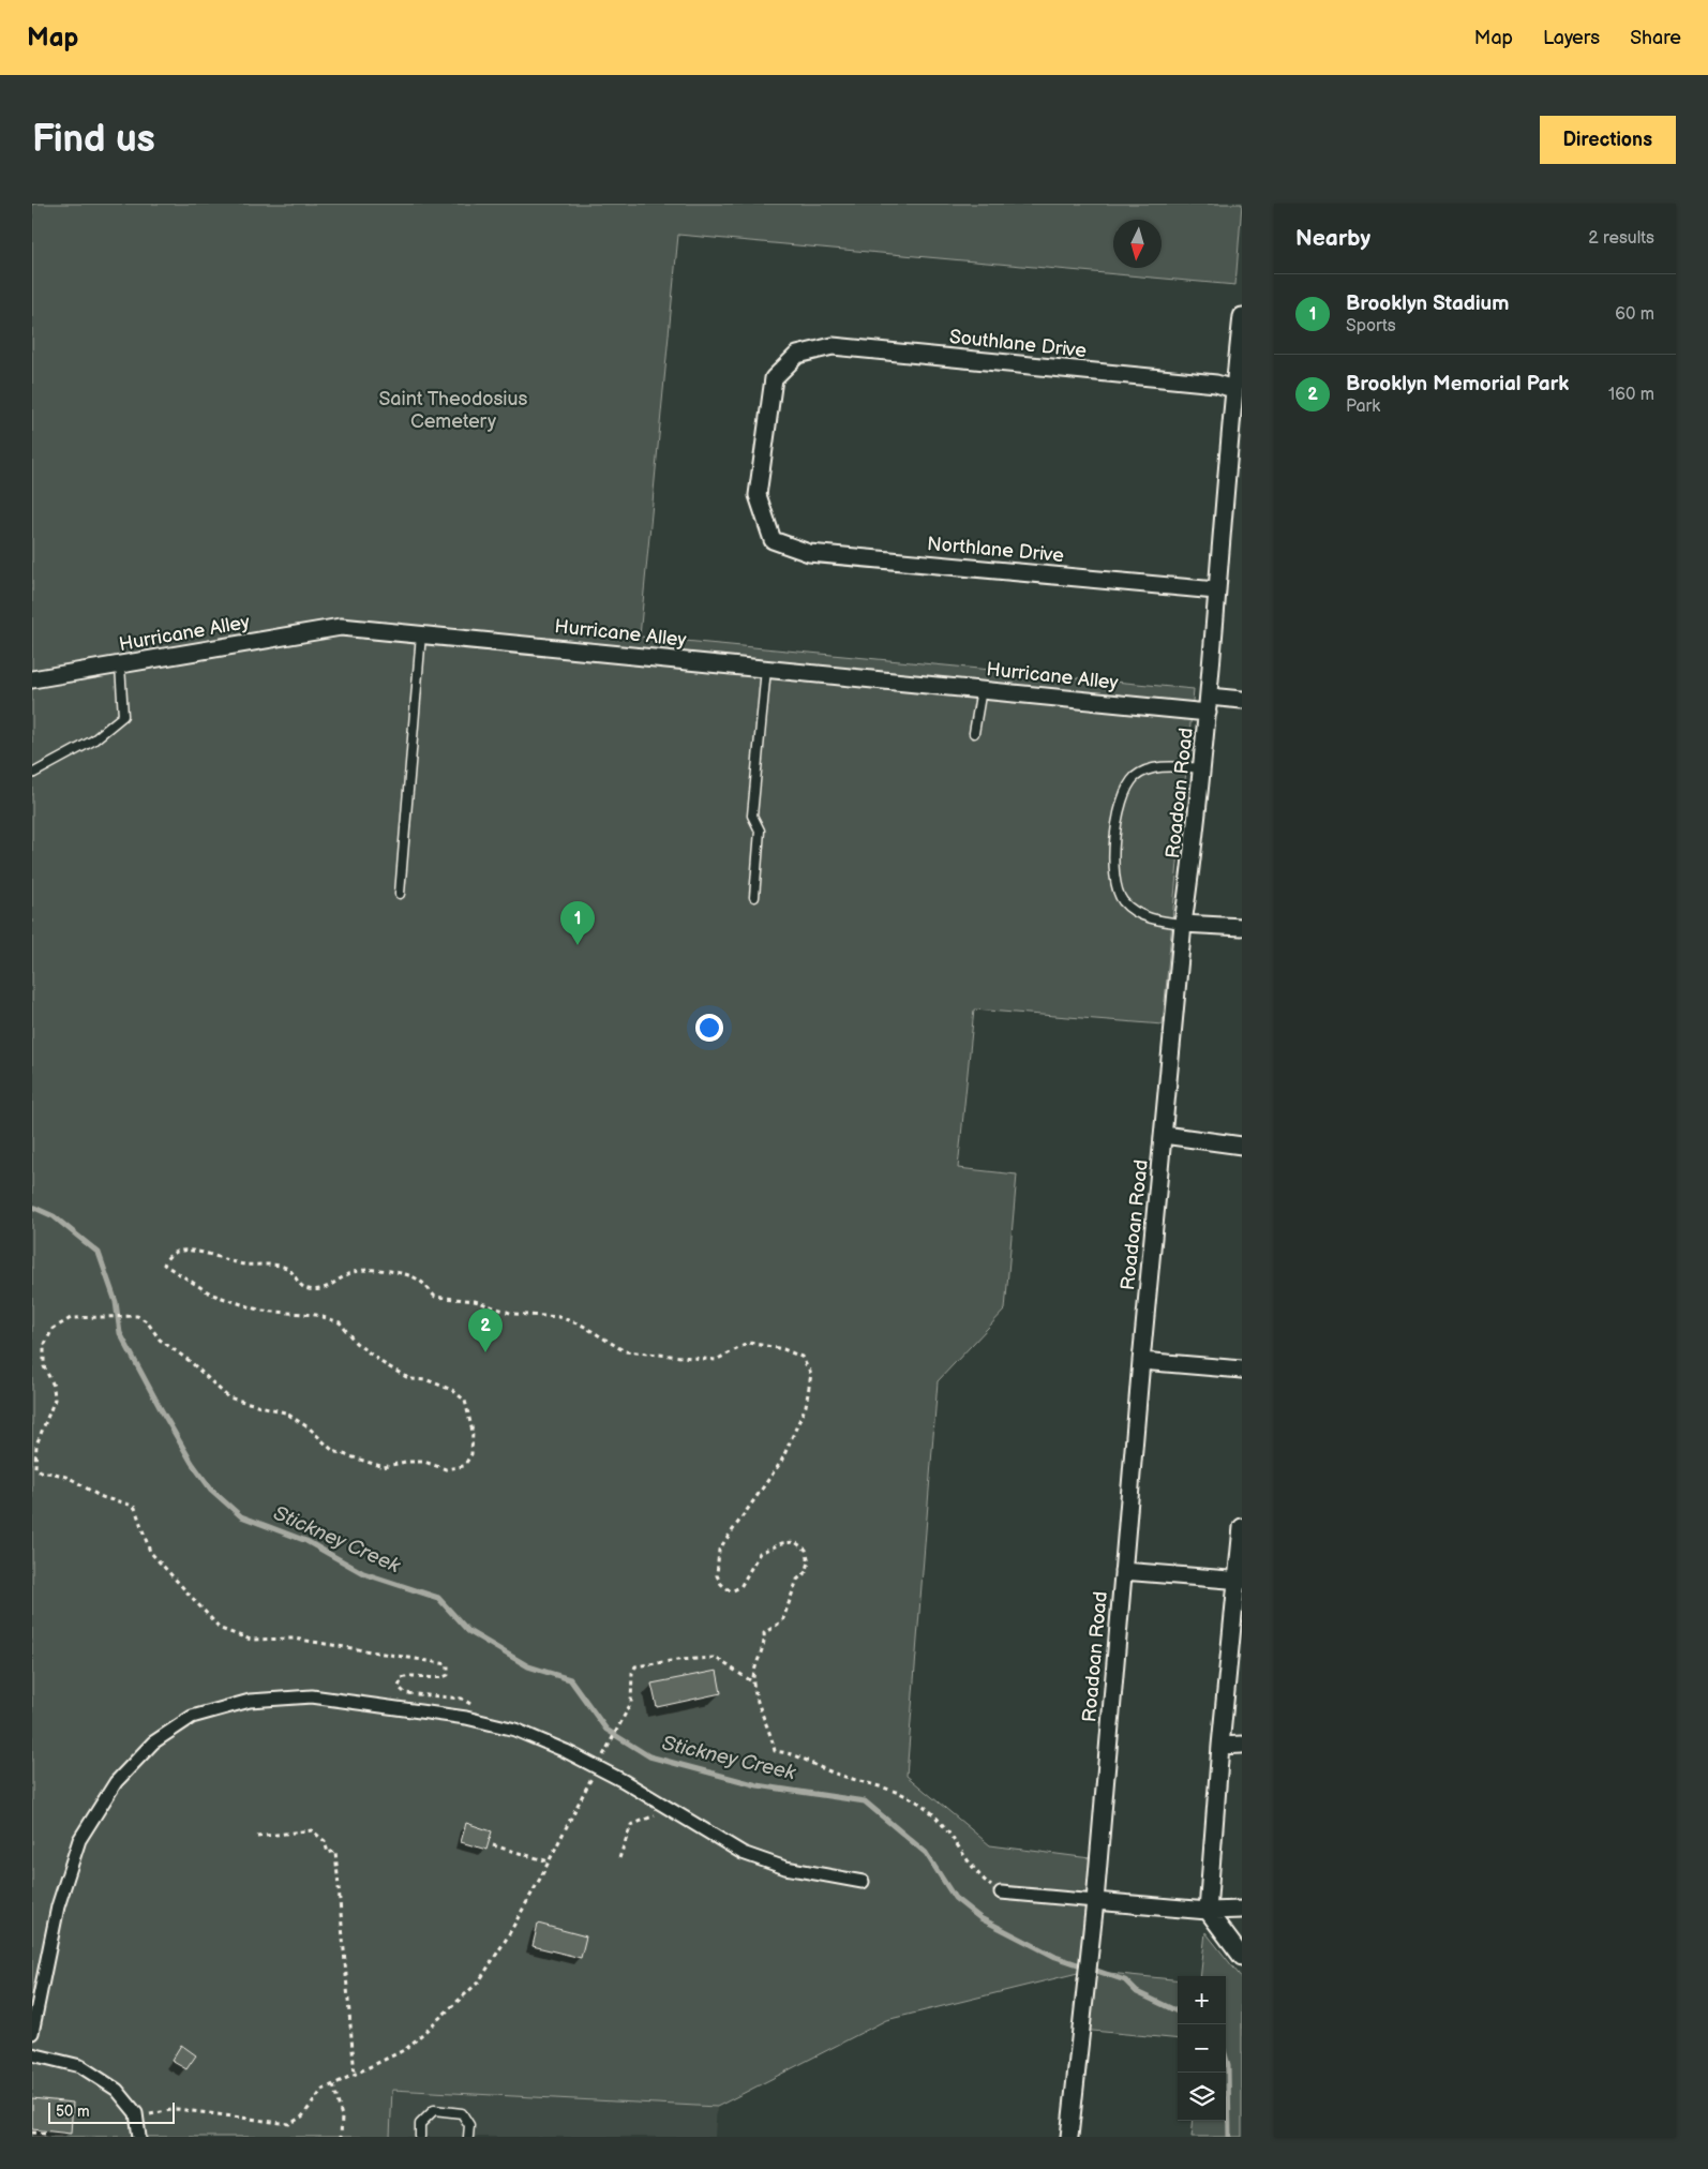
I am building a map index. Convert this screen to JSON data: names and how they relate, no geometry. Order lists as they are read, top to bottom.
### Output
{
  "streets": {
    "street": [
      "Southlane Drive",
      "Northlane Drive",
      "Hurricane Alley",
      "Roadoan Road"
    ]
  },
  "crossings": [
    ["Southlane Drive", "Northlane Drive"],
    ["Southlane Drive", "Roadoan Road"],
    ["Northlane Drive", "Roadoan Road"],
    ["Hurricane Alley", "Roadoan Road"]
  ],
  "water": ["Stickney Creek"],
  "parks": ["Saint Theodosius Cemetery"],
  "scale_bar": "50 m",
  "north": "bottom",
  "page": {
    "header": "Map",
    "nav": ["Map", "Layers", "Share"],
    "buttons": "Directions",
    "title": "Find us",
    "heading": ["Nearby", "2 results"],
    "list": [
      {
        "mark": "1",
        "name": "Brooklyn Stadium",
        "note": "Sports",
        "value": "60 m"
      },
      {
        "mark": "2",
        "name": "Brooklyn Memorial Park",
        "note": "Park",
        "value": "160 m"
      }
    ],
    "pins": ["1", "2"],
    "map_buttons": ["+", "−"],
    "scale": "50 m"
  }
}
